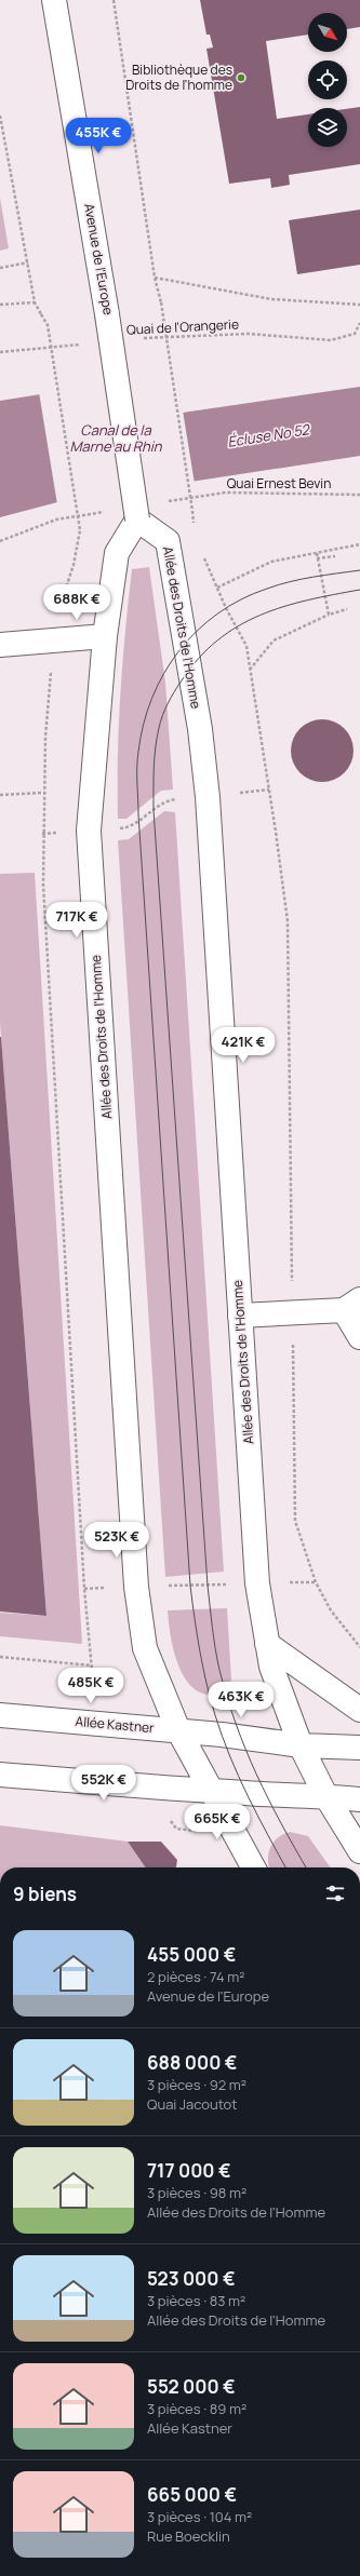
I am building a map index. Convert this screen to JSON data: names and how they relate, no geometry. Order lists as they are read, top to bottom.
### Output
{
  "streets": {
    "main road": ["Avenue de l'Europe", "Allée des Droits de l'Homme", "Allée Kastner"],
    "path": ["Quai de l'Orangerie", "Quai Ernest Bevin"]
  },
  "crossings": [
    ["Avenue de l'Europe", "Allée des Droits de l'Homme"],
    ["Allée des Droits de l'Homme", "Allée Kastner"]
  ],
  "water": ["Canal de la Marne au Rhin", "Écluse No 52"],
  "places": ["Bibliothèque des Droits de l'homme"],
  "north": "bottom right",
  "page": {
    "price": [
      "455K €",
      "688K €",
      "717K €",
      "421K €",
      "523K €",
      "485K €",
      "463K €",
      "552K €",
      "665K €"
    ],
    "heading": "9 biens",
    "list": [
      {
        "name": "455 000 €",
        "note": "2 pièces · 74 m² · Avenue de l'Europe"
      },
      {
        "name": "688 000 €",
        "note": "3 pièces · 92 m² · Quai Jacoutot"
      },
      {
        "name": "717 000 €",
        "note": "3 pièces · 98 m² · Allée des Droits de l'Homme"
      },
      {
        "name": "523 000 €",
        "note": "3 pièces · 83 m² · Allée des Droits de l'Homme"
      },
      {
        "name": "552 000 €",
        "note": "3 pièces · 89 m² · Allée Kastner"
      },
      {
        "name": "665 000 €",
        "note": "3 pièces · 104 m² · Rue Boecklin"
      }
    ]
  }
}
